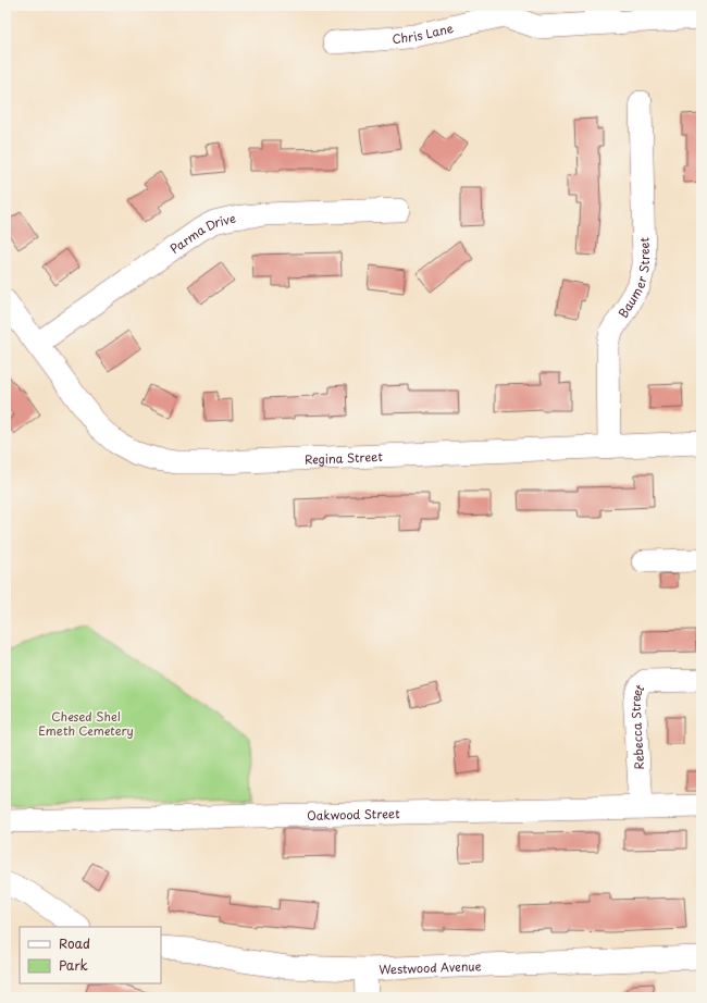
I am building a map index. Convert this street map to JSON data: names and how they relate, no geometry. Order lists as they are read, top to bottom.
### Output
{
  "streets": {
    "street": [
      "Chris Lane",
      "Parma Drive",
      "Baumer Street",
      "Regina Street",
      "Rebecca Street",
      "Oakwood Street",
      "Westwood Avenue"
    ]
  },
  "crossings": [
    ["Parma Drive", "Regina Street"],
    ["Baumer Street", "Regina Street"],
    ["Rebecca Street", "Oakwood Street"]
  ],
  "parks": ["Chesed Shel Emeth Cemetery"],
  "legend": ["Road", "Park"]
}
